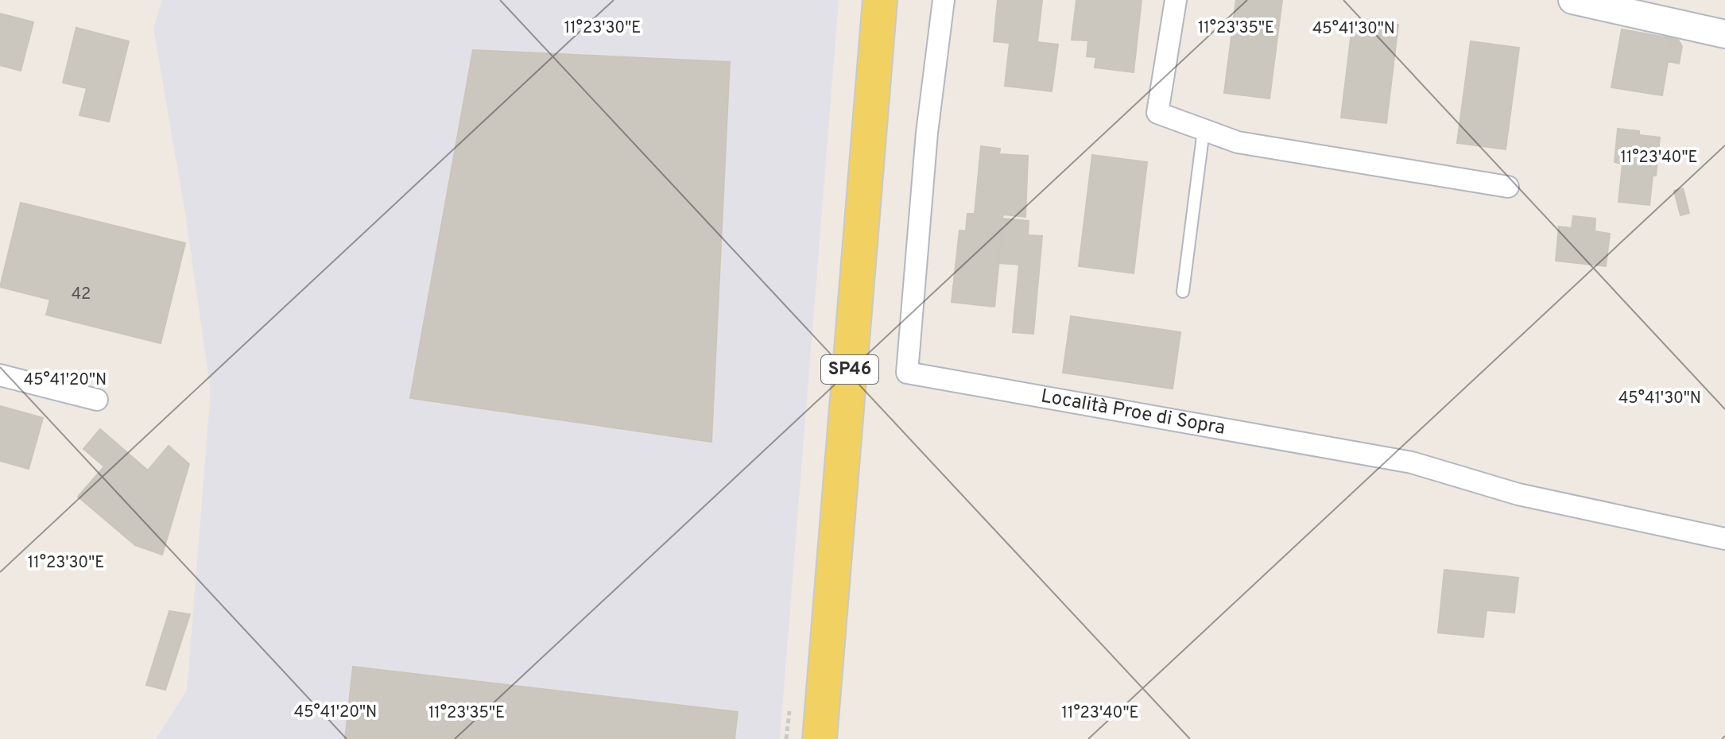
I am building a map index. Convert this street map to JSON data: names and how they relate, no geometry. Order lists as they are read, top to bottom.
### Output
{
  "streets": {
    "main road": ["SP46"],
    "street": ["Località Proe di Sopra"]
  },
  "house_numbers": ["42"],
  "coordinates": [
    "11°23'30\"E",
    "11°23'35\"E",
    "45°41'30\"N",
    "11°23'40\"E",
    "45°41'20\"N"
  ]
}
